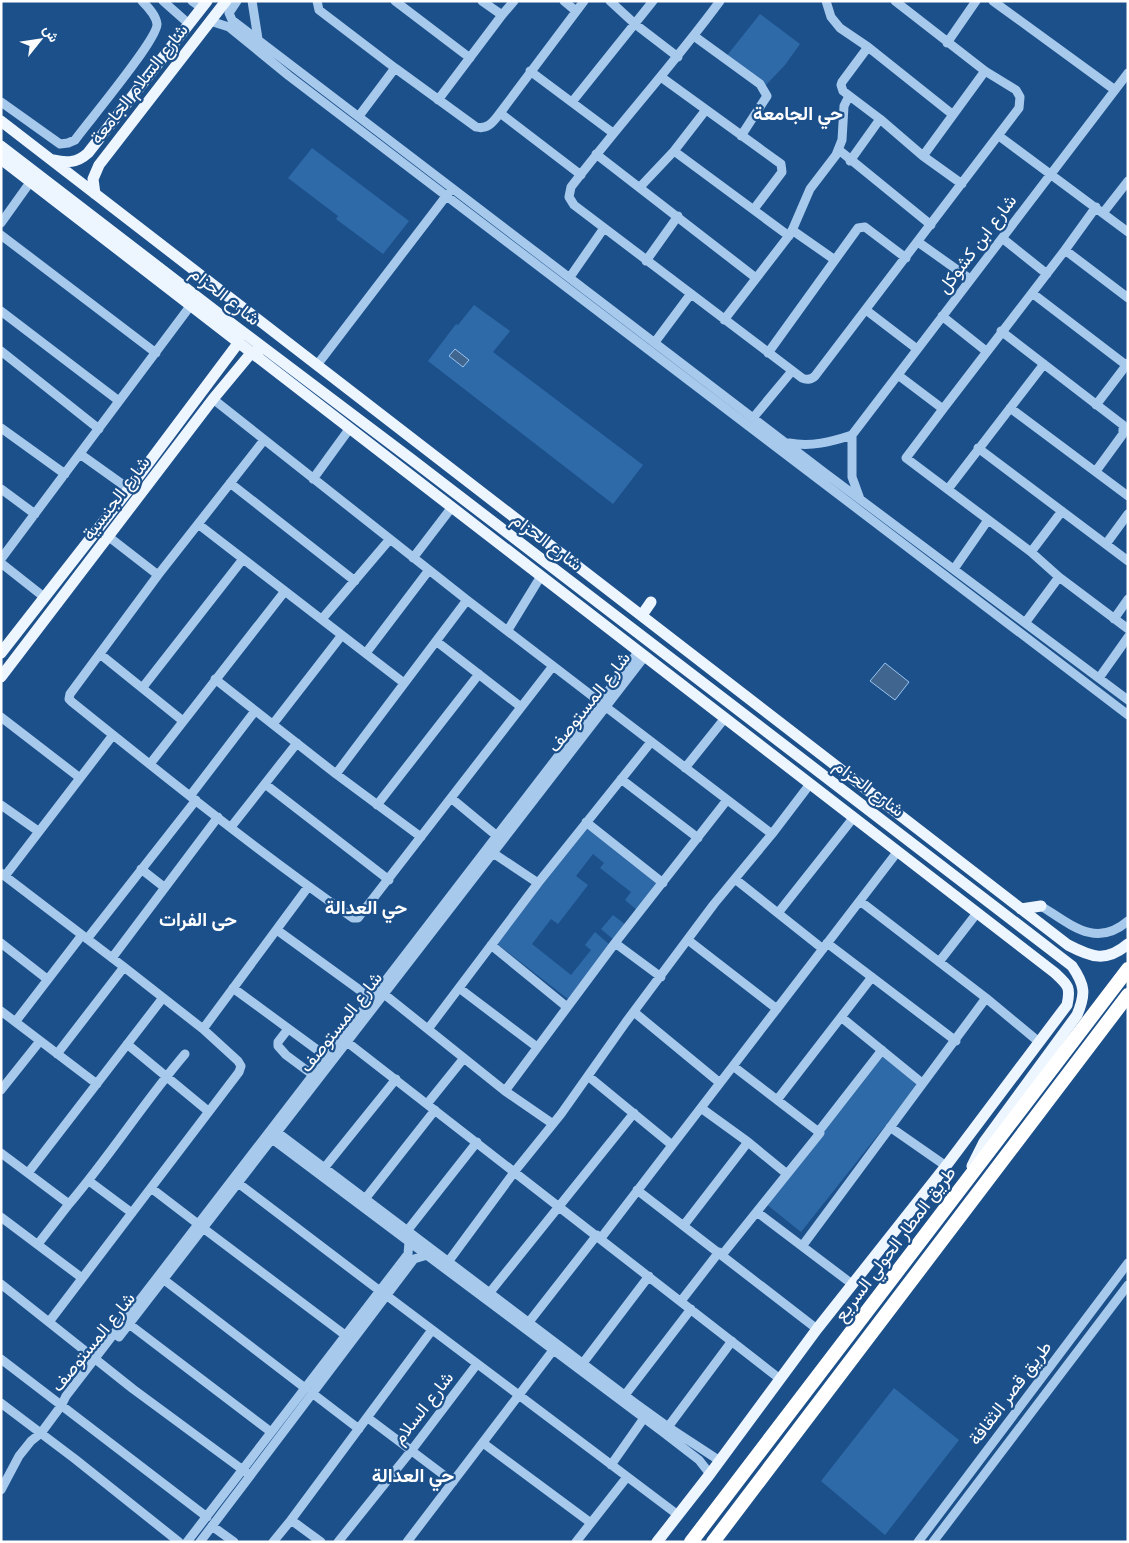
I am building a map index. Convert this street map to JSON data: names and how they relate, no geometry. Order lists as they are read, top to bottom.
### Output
{
  "streets": {
    "highway": ["طريق المطار الحولي السريع"],
    "main road": ["شارع السلام الجامعة", "شارع الحزام", "شارع الجنسية"],
    "street": [
      "شارع ابن كشوكل",
      "شارع المستوصف",
      "طريق قصر الثقافة",
      "شارع السلام"
    ]
  },
  "crossings": [
    ["شارع السلام الجامعة", "شارع الحزام"],
    ["شارع الحزام", "طريق المطار الحولي السريع"]
  ],
  "districts": [
    "حي الجامعة",
    "حي العدالة",
    "حی الفرات",
    "حي العدالة"
  ],
  "north": "top right"
}
